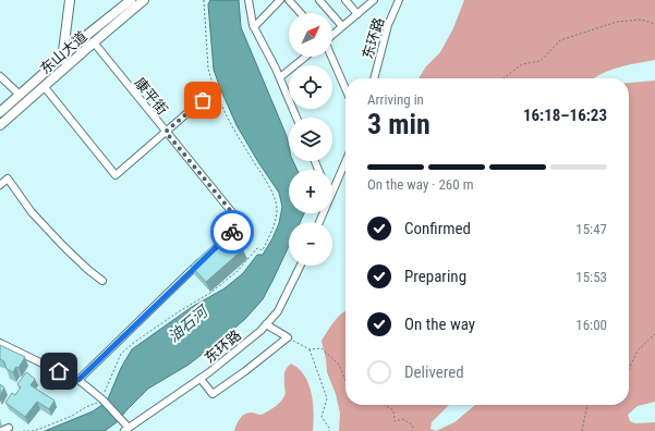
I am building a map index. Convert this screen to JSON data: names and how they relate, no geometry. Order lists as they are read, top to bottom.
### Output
{
  "streets": {
    "main road": ["东山大道"],
    "street": ["东环路", "康平街"]
  },
  "crossings": [
    ["东山大道", "康平街"]
  ],
  "water": ["油石河"],
  "north": "top right",
  "page": {
    "map_buttons": ["+", "−"],
    "heading": ["3 min", "Arriving in", "16:18–16:23"],
    "bar": "On the way · 260 m",
    "list": [
      ["Confirmed", "15:47"],
      ["Preparing", "15:53"],
      ["On the way", "16:00"],
      "Delivered"
    ]
  }
}
